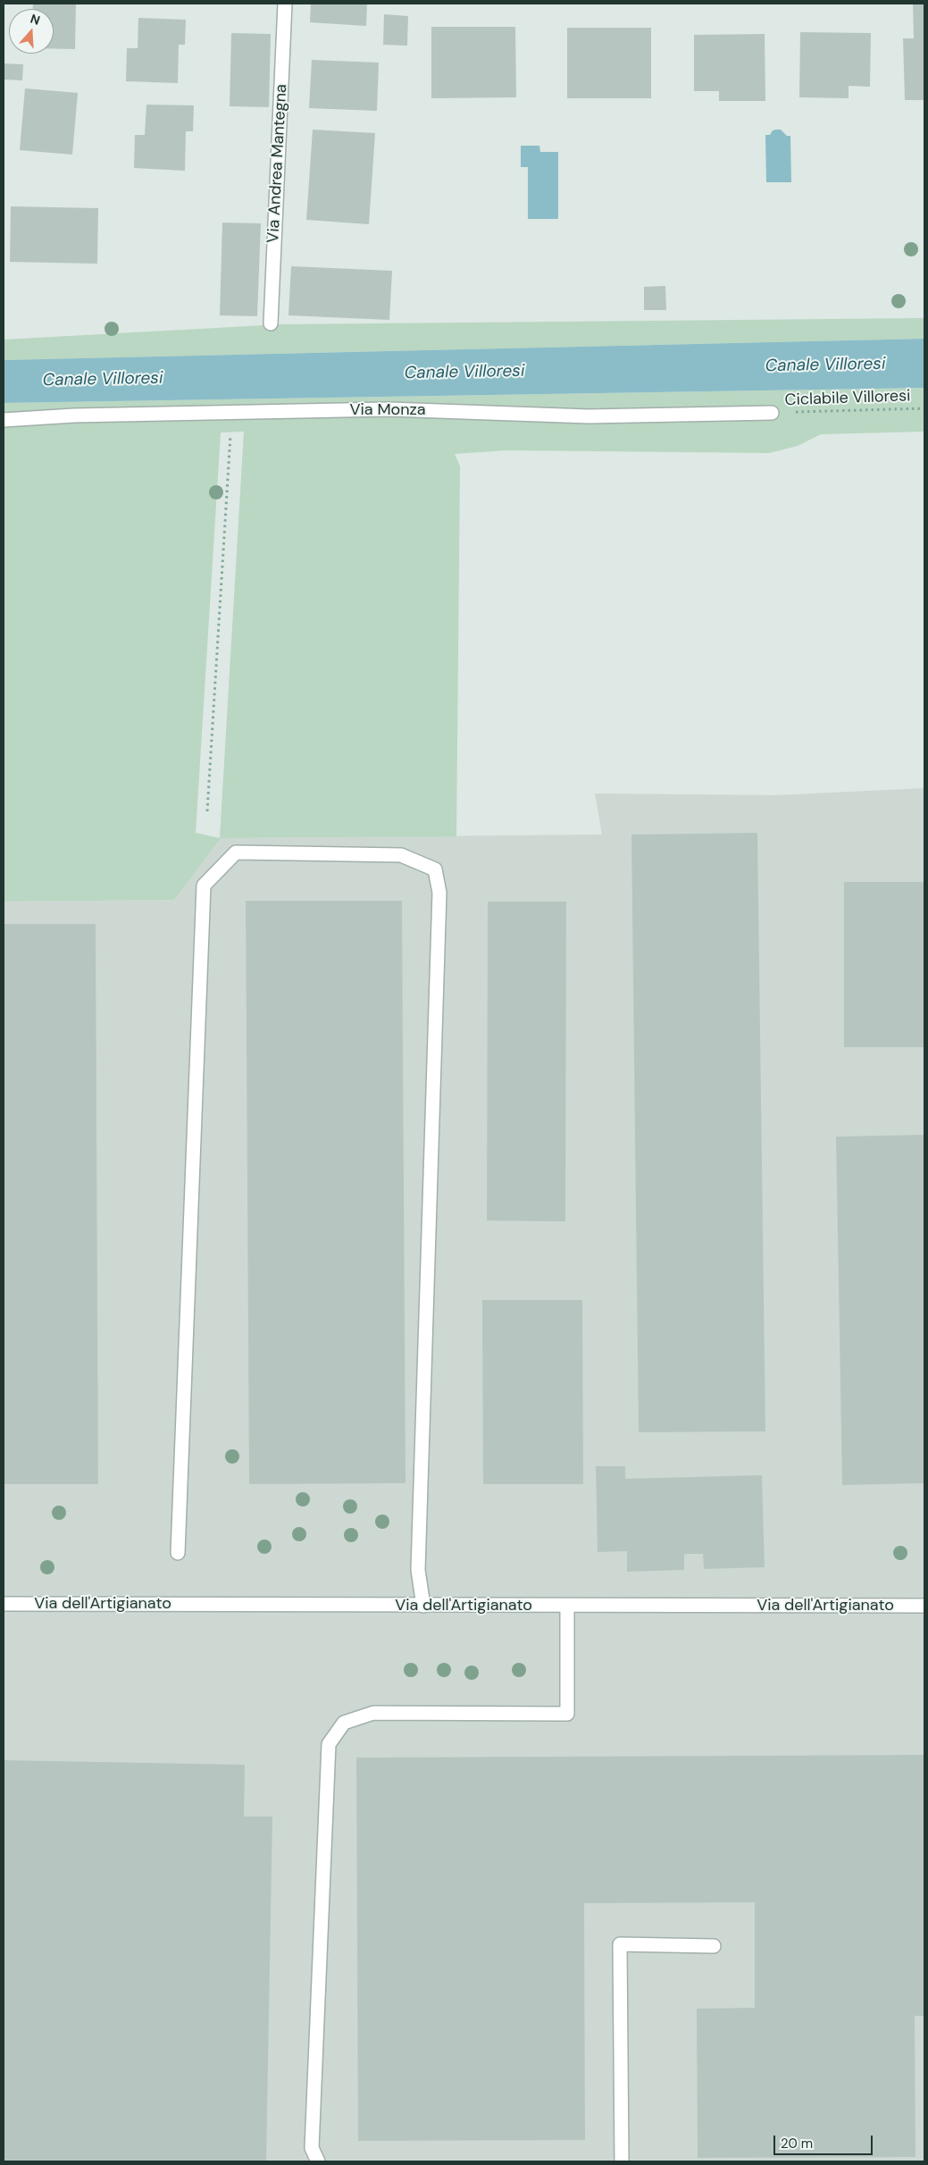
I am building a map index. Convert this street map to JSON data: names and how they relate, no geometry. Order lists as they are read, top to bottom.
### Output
{
  "streets": {
    "street": ["Via Andrea Mantegna", "Via Monza", "Via dell'Artigianato"],
    "path": ["Ciclabile Villoresi"]
  },
  "crossings": [
    ["Ciclabile Villoresi", "Via Monza"]
  ],
  "water": ["Canale Villoresi"],
  "scale_bar": "20 m",
  "north": "top"
}
